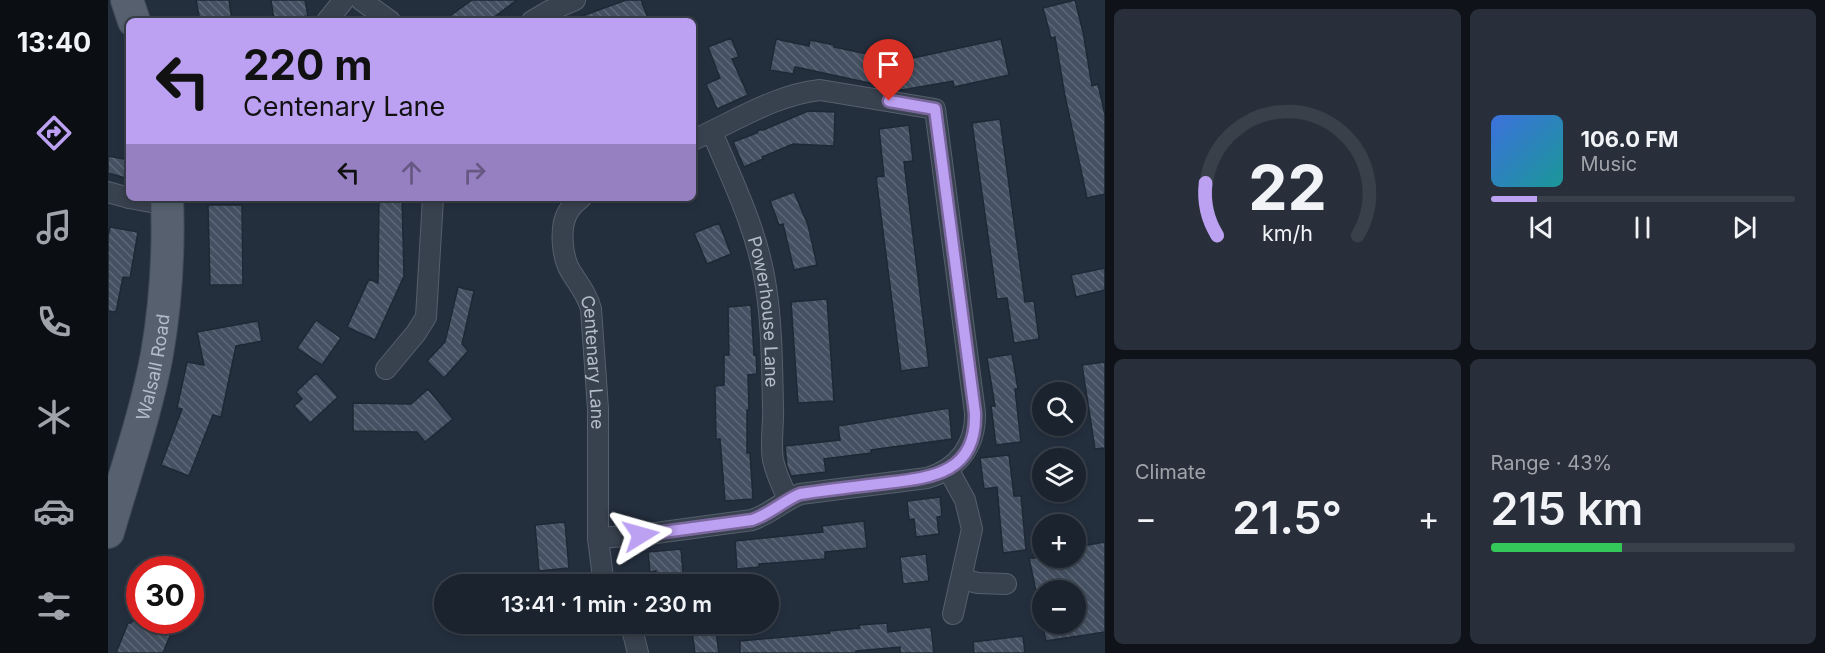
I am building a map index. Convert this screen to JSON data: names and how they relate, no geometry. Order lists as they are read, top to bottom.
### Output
{
  "streets": {
    "main road": ["Walsall Road"],
    "street": ["Powerhouse Lane", "Centenary Lane"]
  },
  "page": {
    "tabs": "13:40",
    "turn": ["220 m", "Centenary Lane"],
    "song": ["106.0 FM", "Music"],
    "tile": [
      "Climate",
      ["Range · 43%", "215 km"]
    ],
    "map_buttons": ["+", "−"],
    "heat": ["−", "21.5°", "+"],
    "limit": "30",
    "trip": "13:41 · 1 min · 230 m",
    "gauge": ["22", "km/h"]
  }
}
